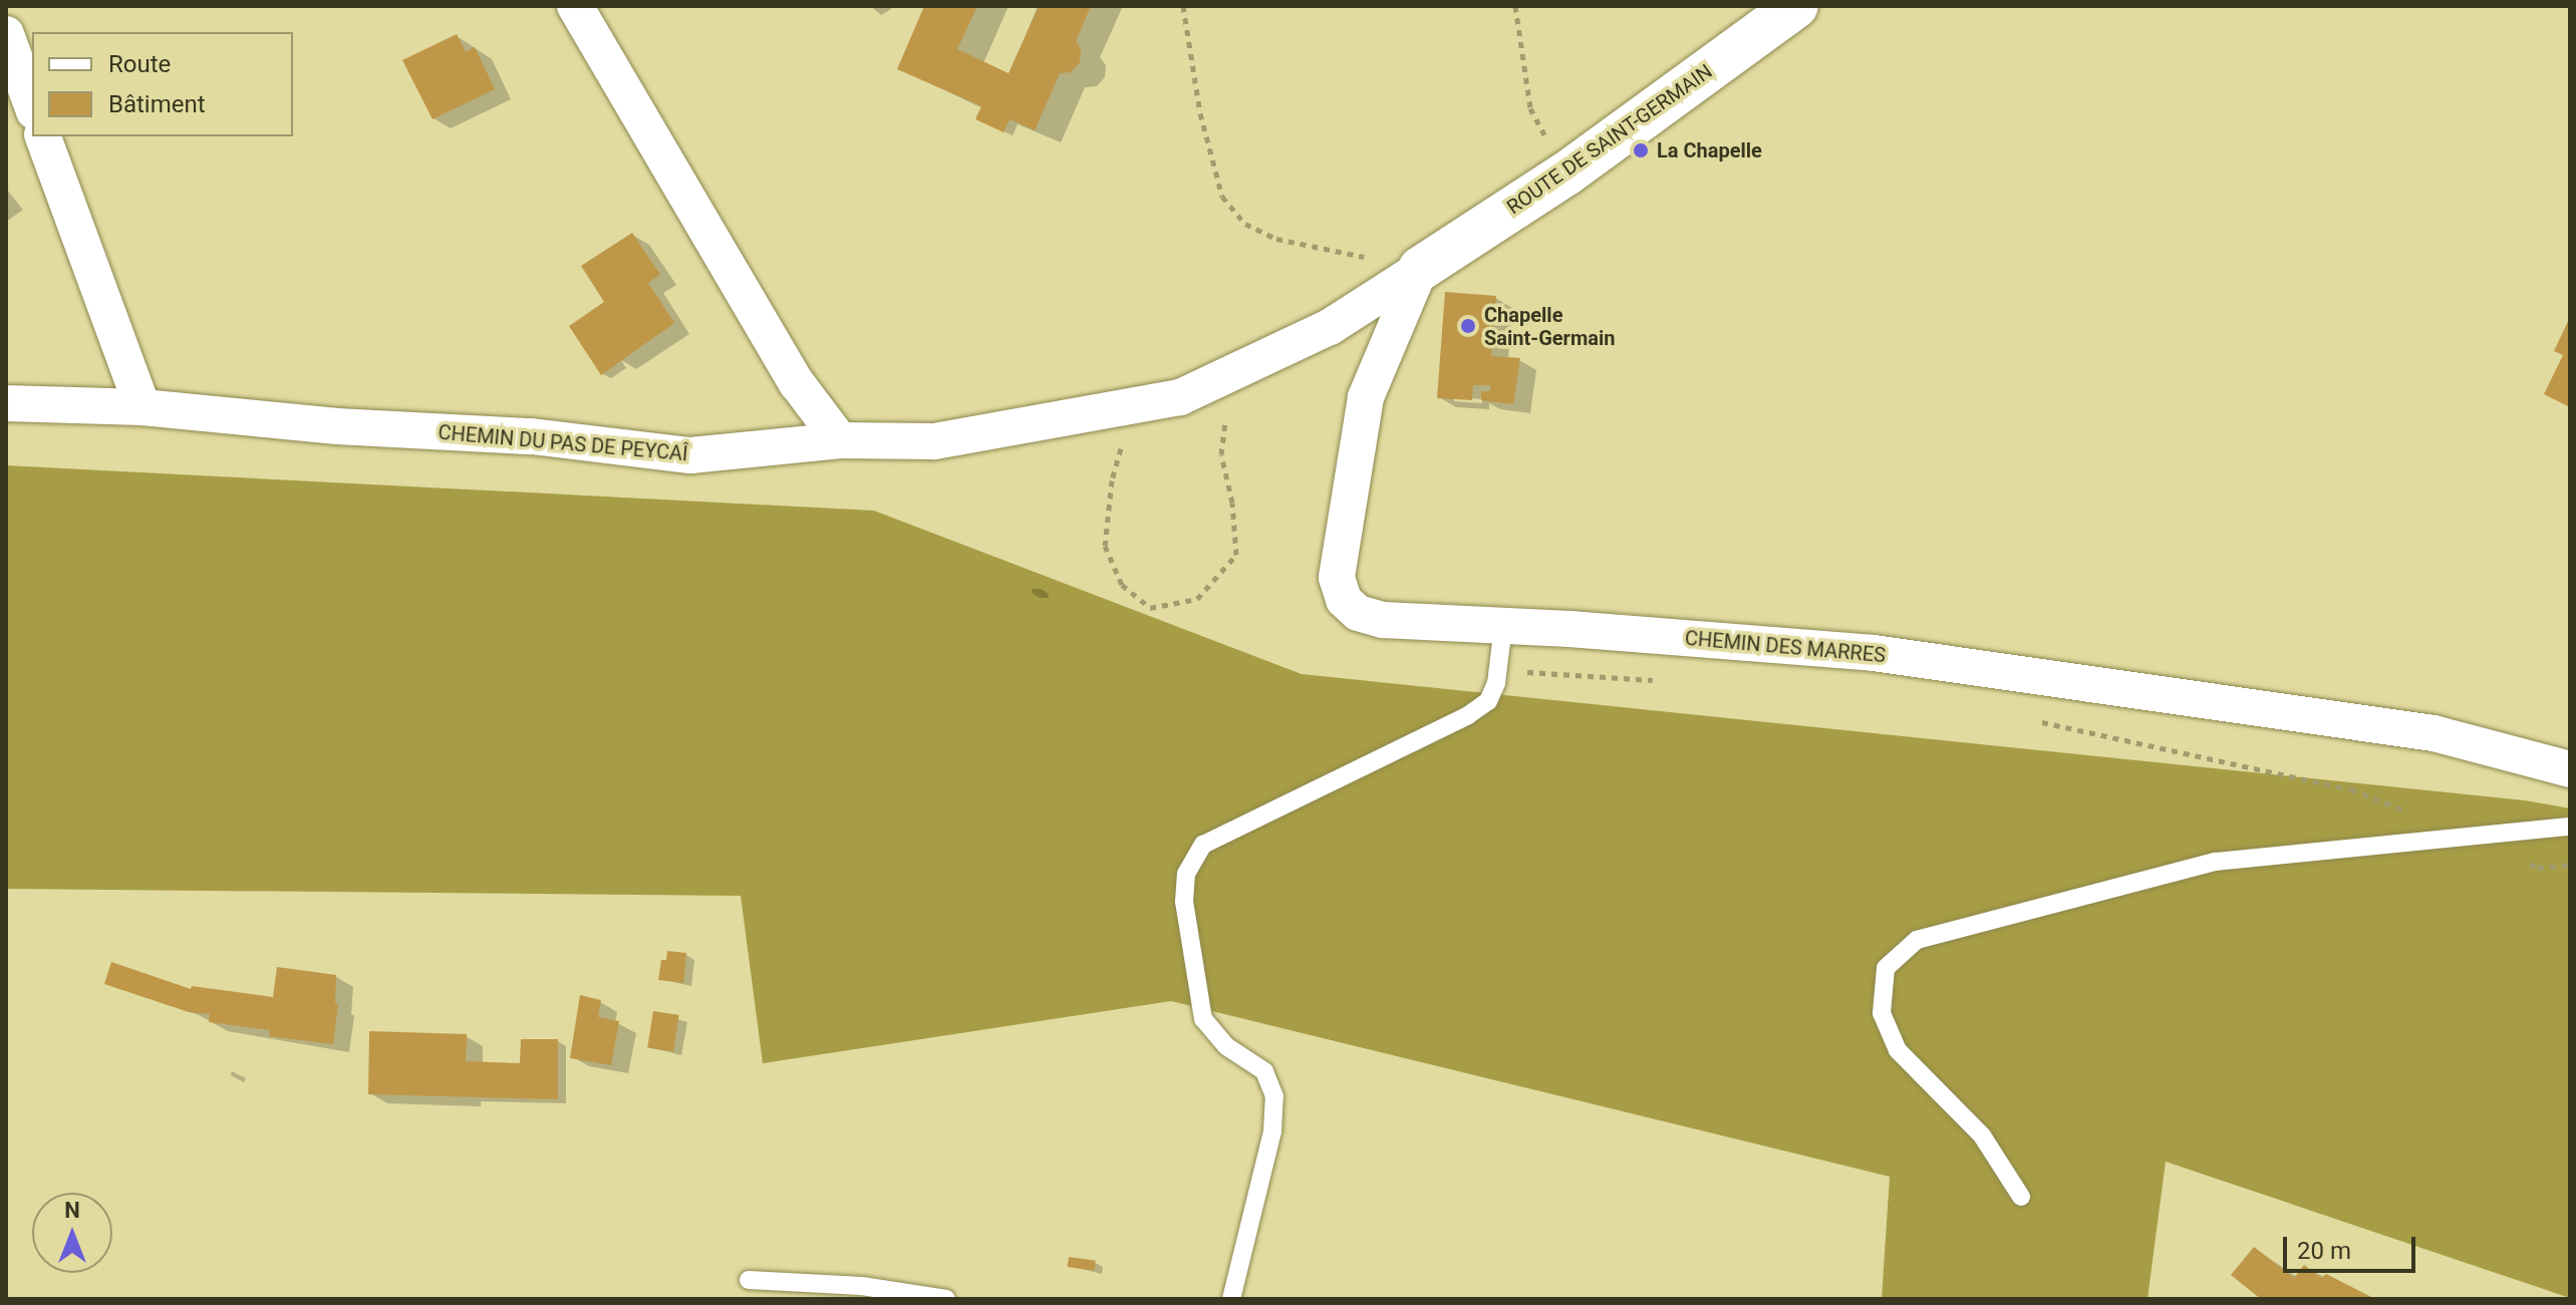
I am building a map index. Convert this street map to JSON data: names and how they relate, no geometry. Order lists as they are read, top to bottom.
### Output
{
  "streets": {
    "street": ["ROUTE DE SAINT-GERMAIN", "CHEMIN DU PAS DE PEYCAÎ", "CHEMIN DES MARRES"]
  },
  "crossings": [
    ["ROUTE DE SAINT-GERMAIN", "CHEMIN DU PAS DE PEYCAÎ"],
    ["ROUTE DE SAINT-GERMAIN", "CHEMIN DES MARRES"],
    ["CHEMIN DU PAS DE PEYCAÎ", "CHEMIN DES MARRES"]
  ],
  "places": ["La Chapelle", "Chapelle Saint-Germain"],
  "legend": ["Route", "Bâtiment"],
  "scale_bar": "20 m",
  "north": "top"
}
